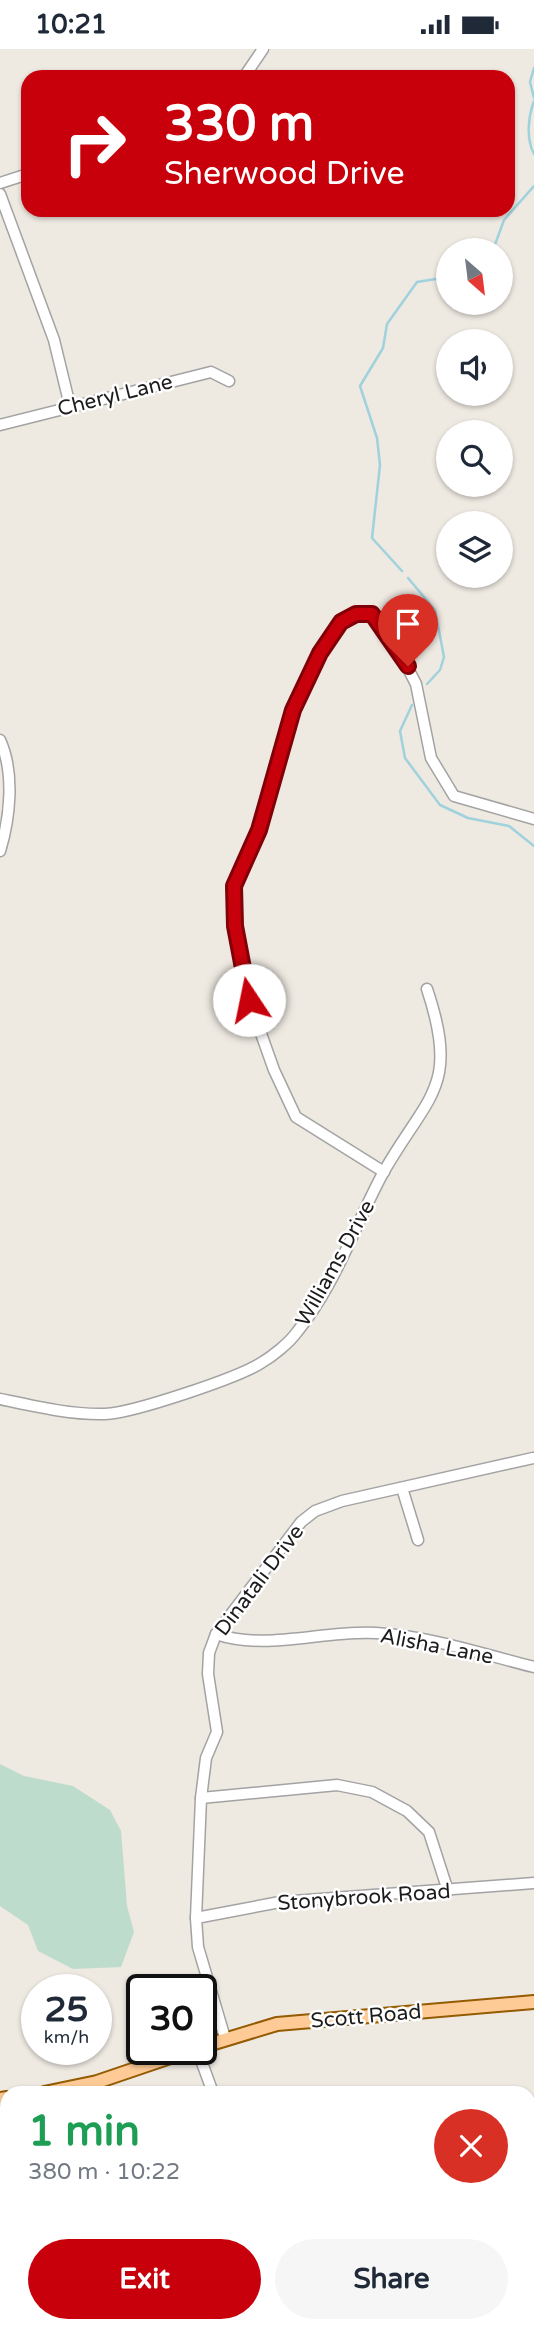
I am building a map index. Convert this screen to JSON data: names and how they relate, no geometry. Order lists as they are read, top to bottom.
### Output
{
  "streets": {
    "main road": ["Scott Road"],
    "street": [
      "Cheryl Lane",
      "Williams Drive",
      "Dinatali Drive",
      "Alisha Lane",
      "Stonybrook Road"
    ]
  },
  "crossings": [
    ["Dinatali Drive", "Alisha Lane"],
    ["Dinatali Drive", "Stonybrook Road"],
    ["Dinatali Drive", "Scott Road"]
  ],
  "north": "bottom right",
  "page": {
    "status": "10:21",
    "turn": ["330 m", "Sherwood Drive"],
    "speed": "25 km/h",
    "limit": "30",
    "heading": ["1 min", "380 m · 10:22"],
    "buttons": ["Exit", "Share"]
  }
}
